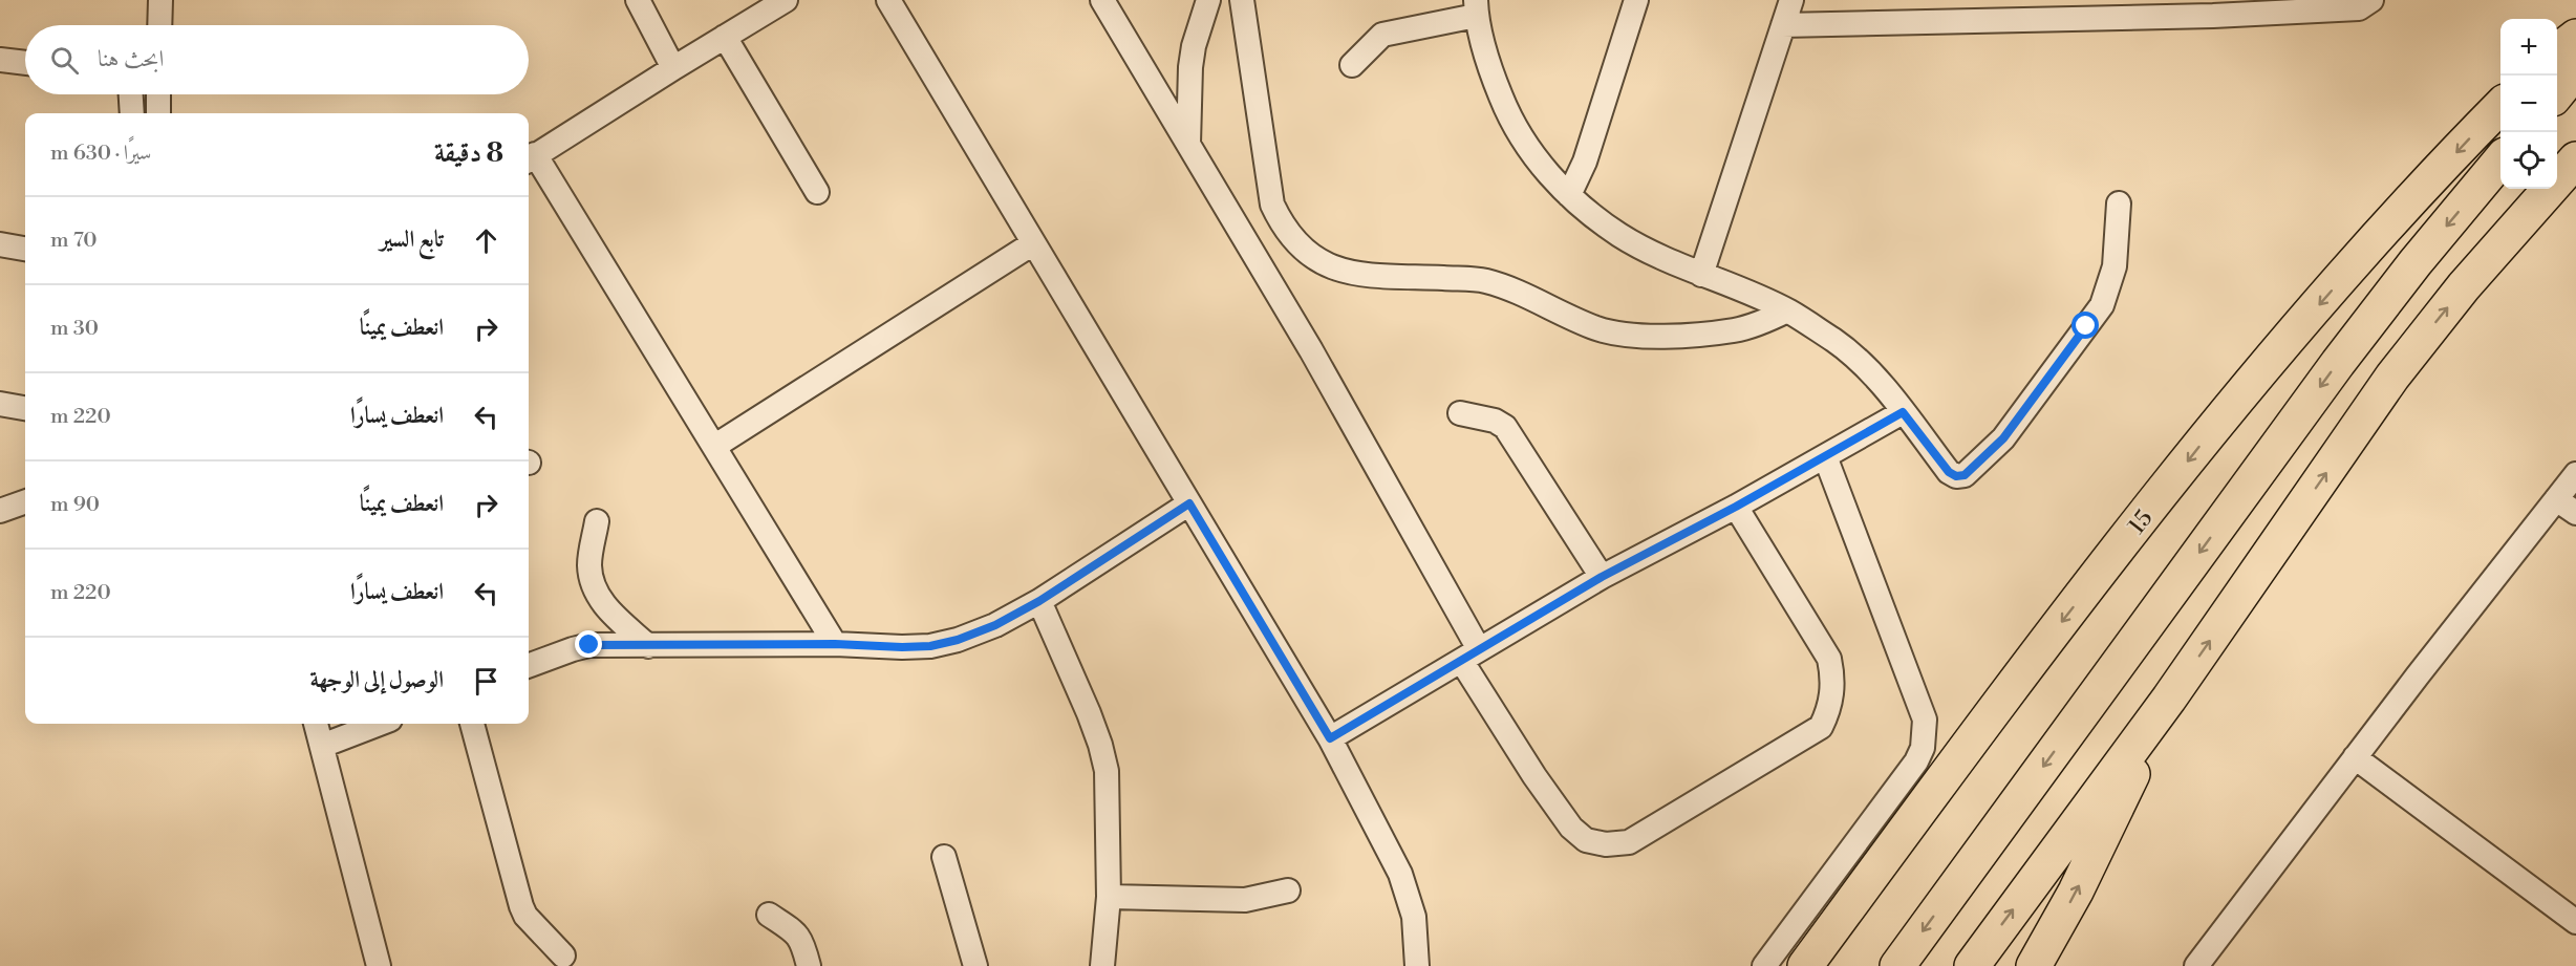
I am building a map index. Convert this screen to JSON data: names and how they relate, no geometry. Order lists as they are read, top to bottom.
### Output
{
  "streets": {
    "highway": ["15"]
  },
  "page": {
    "map_buttons": ["+", "−"],
    "search": "ابحث هنا",
    "heading": ["8 دقيقة", "سيرًا · 630 m"],
    "list": [
      ["تابع السير", "70 m"],
      ["انعطف يمينًا", "30 m"],
      ["انعطف يسارًا", "220 m"],
      ["انعطف يمينًا", "90 m"],
      ["انعطف يسارًا", "220 m"],
      "الوصول إلى الوجهة"
    ]
  }
}
